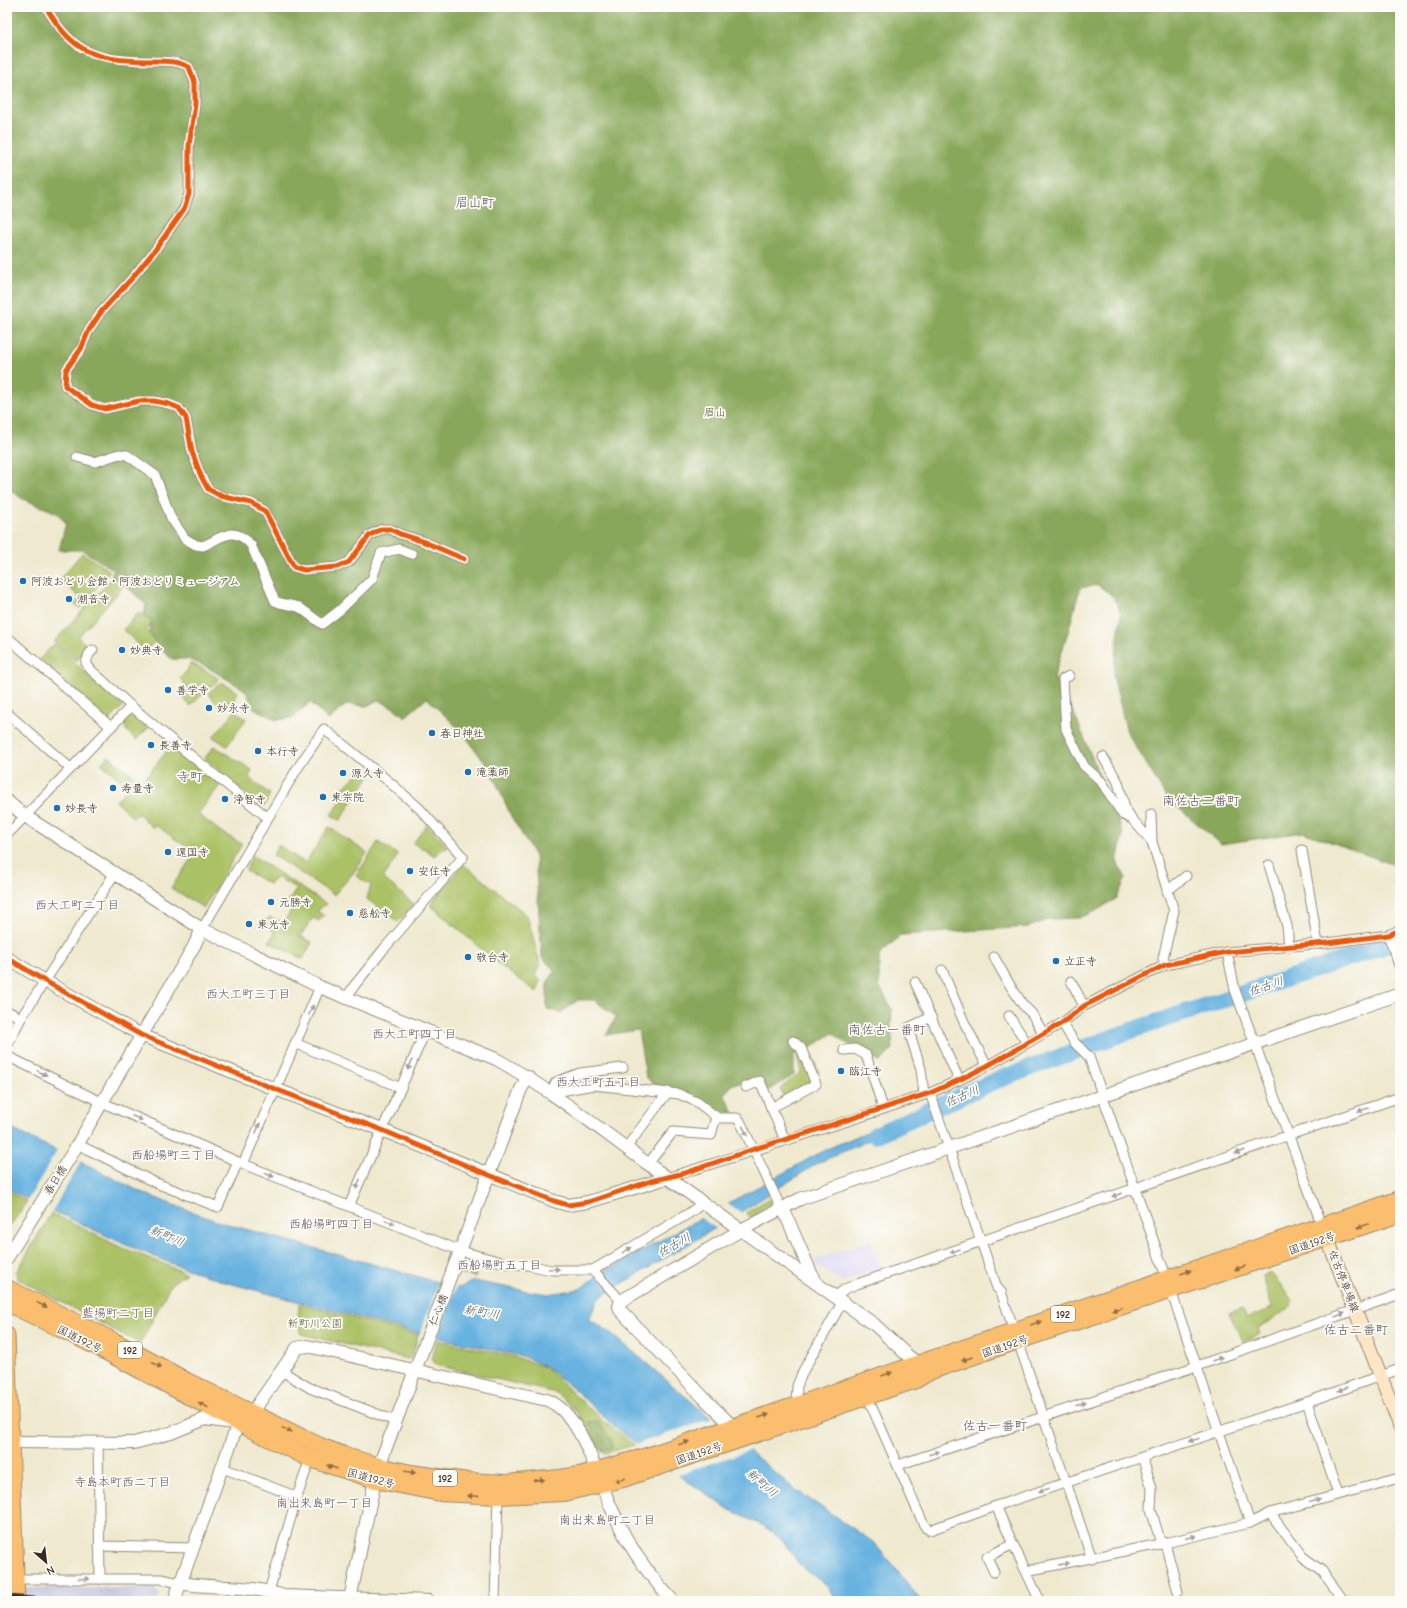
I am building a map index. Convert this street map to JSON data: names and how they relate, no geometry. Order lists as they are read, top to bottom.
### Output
{
  "streets": {
    "highway": ["国道192号", "192"],
    "main road": ["佐古停車場線"],
    "street": ["春日橋", "仁心橋"]
  },
  "crossings": [
    ["国道192号", "佐古停車場線"],
    ["国道192号", "仁心橋"]
  ],
  "districts": [
    "眉山町",
    "寺町",
    "南佐古二番町",
    "西大工町二丁目",
    "西大工町三丁目",
    "南佐古一番町",
    "西大工町四丁目",
    "西大工町五丁目",
    "西船場町三丁目",
    "西船場町四丁目",
    "西船場町五丁目",
    "藍場町二丁目",
    "佐古二番町",
    "佐古一番町",
    "寺島本町西二丁目",
    "南出来島町一丁目",
    "南出来島町二丁目"
  ],
  "water": ["佐古川", "新町川"],
  "parks": ["眉山", "新町川公園"],
  "places": [
    "阿波おどり会館・阿波おどりミュージアム",
    "潮音寺",
    "妙典寺",
    "善学寺",
    "妙永寺",
    "春日神社",
    "長善寺",
    "本行寺",
    "滝薬師",
    "源久寺",
    "寿量寺",
    "東宗院",
    "浄智寺",
    "妙長寺",
    "還国寺",
    "安住寺",
    "元勝寺",
    "慈舩寺",
    "東光寺",
    "敬台寺",
    "立正寺",
    "臨江寺"
  ],
  "north": "bottom right"
}
